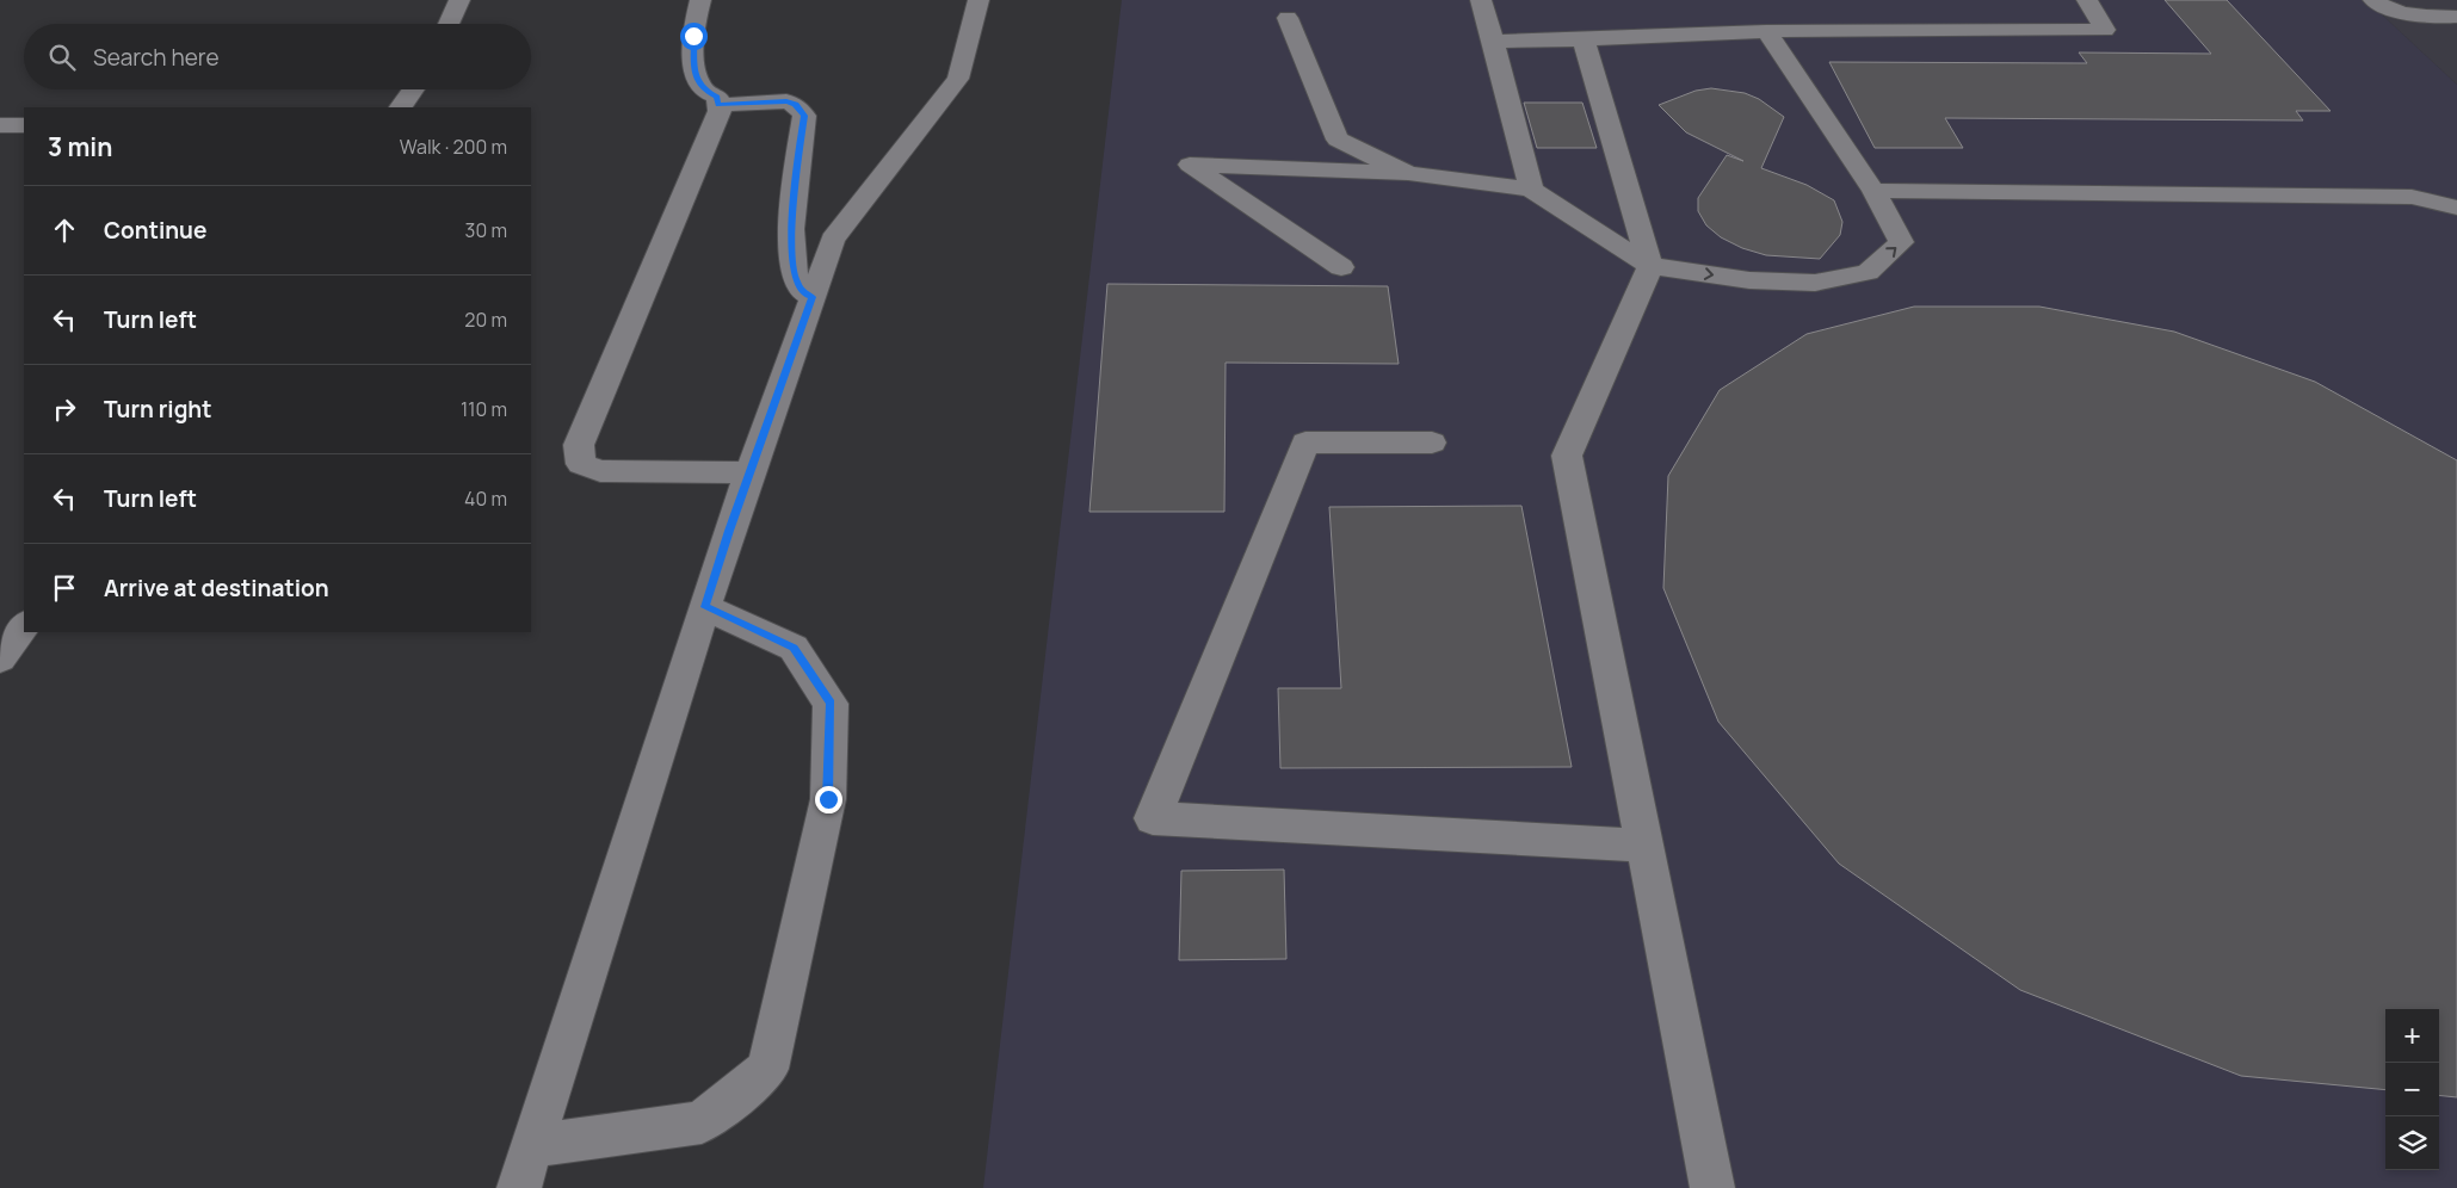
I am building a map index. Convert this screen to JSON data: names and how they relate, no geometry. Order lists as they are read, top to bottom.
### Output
{
  "page": {
    "search": "Search here",
    "heading": ["3 min", "Walk · 200 m"],
    "list": [
      ["Continue", "30 m"],
      ["Turn left", "20 m"],
      ["Turn right", "110 m"],
      ["Turn left", "40 m"],
      "Arrive at destination"
    ],
    "map_buttons": ["+", "−"]
  }
}
